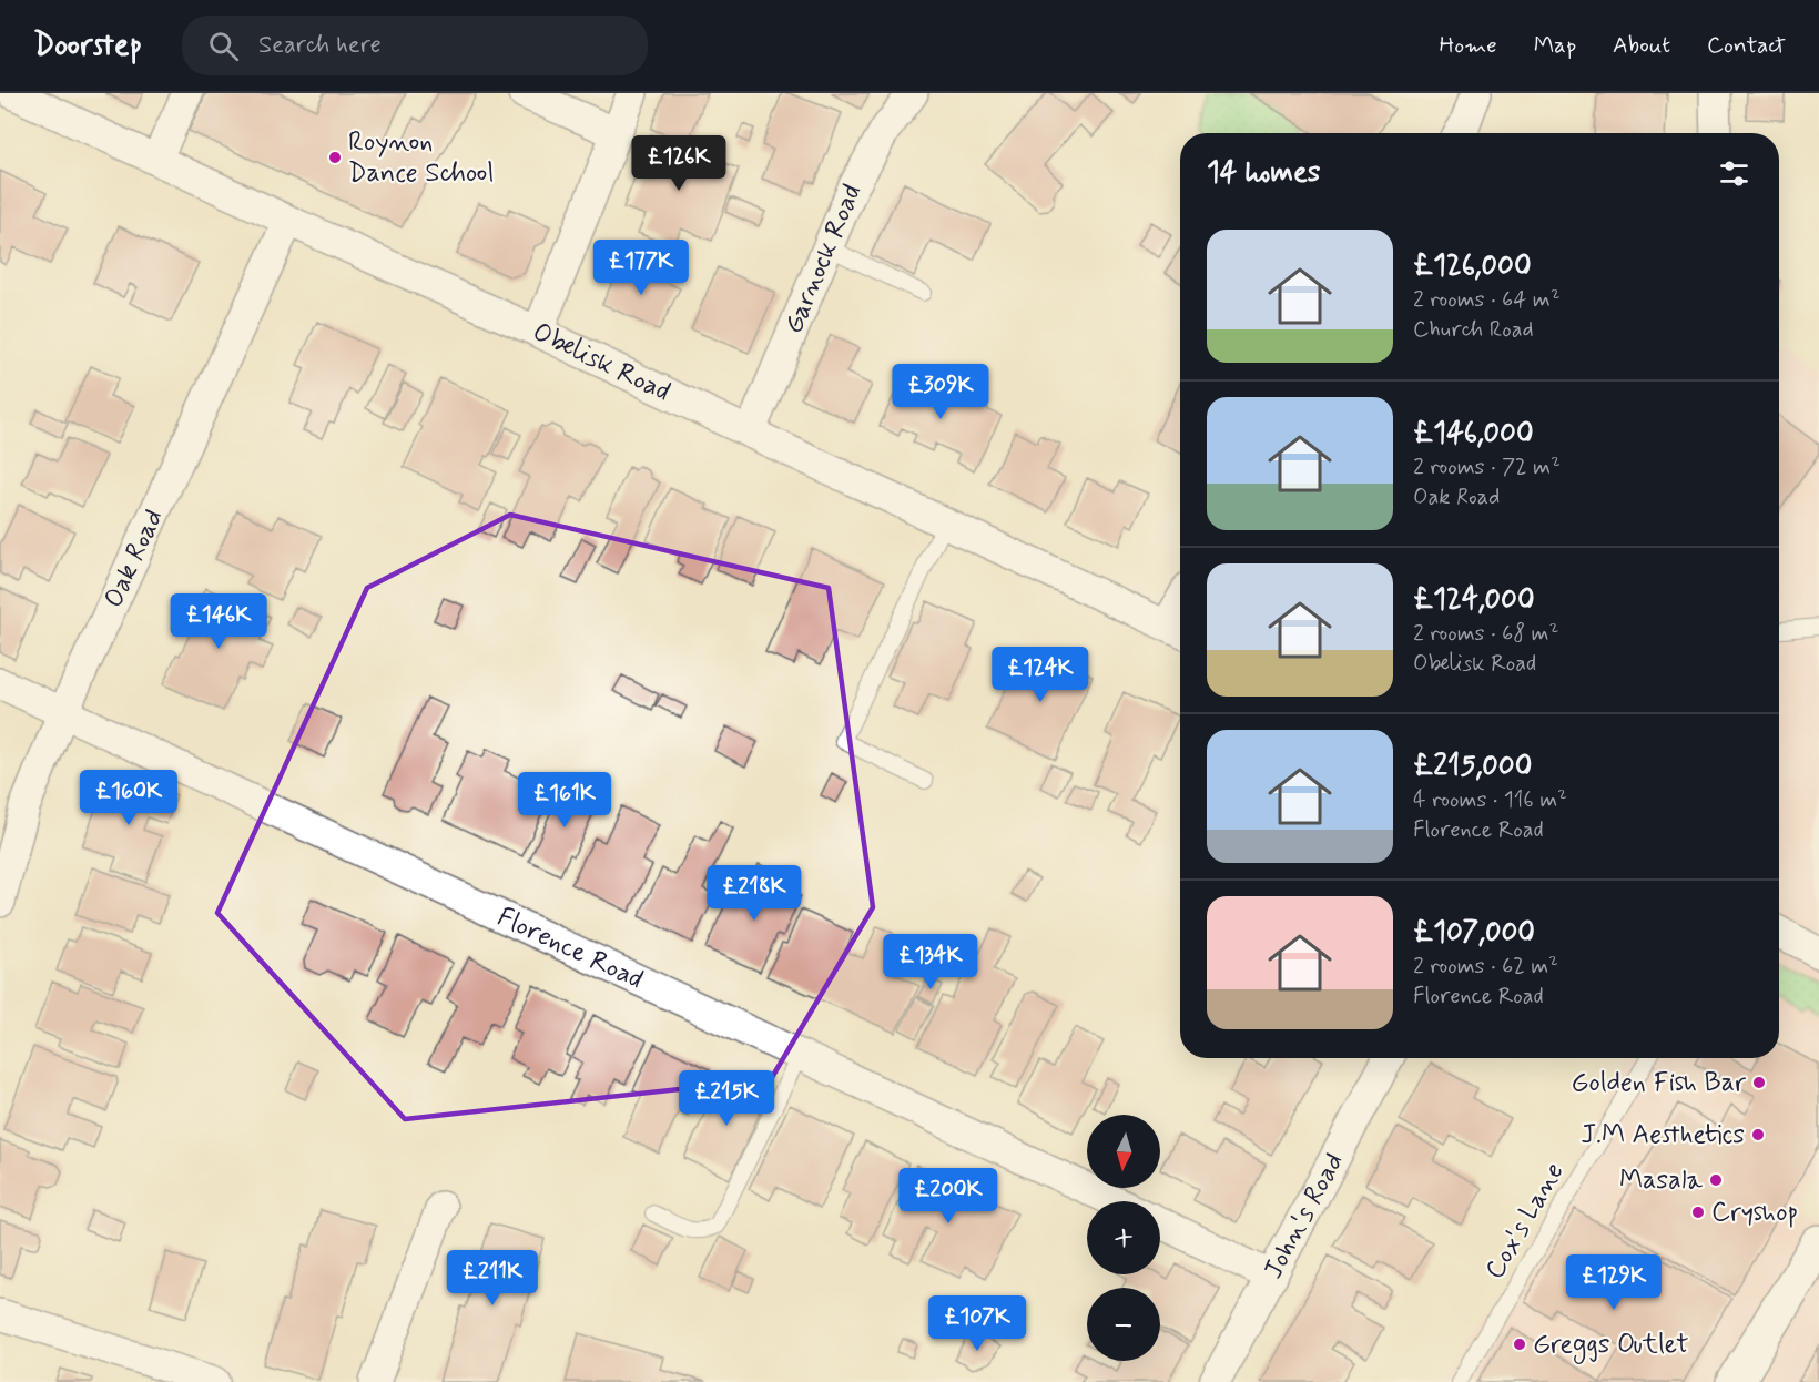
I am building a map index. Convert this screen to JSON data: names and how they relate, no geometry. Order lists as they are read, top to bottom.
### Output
{
  "streets": {
    "street": [
      "Garnock Road",
      "Obelisk Road",
      "Oak Road",
      "Florence Road",
      "John's Road"
    ],
    "lane": ["Cox's Lane"]
  },
  "crossings": [
    ["Garnock Road", "Obelisk Road"],
    ["Obelisk Road", "Oak Road"],
    ["Oak Road", "Florence Road"]
  ],
  "places": [
    "Roynon Dance School",
    "Golden Fish Bar",
    "J.M Aesthetics",
    "Masala",
    "Cryshop",
    "Greggs Outlet"
  ],
  "north": "bottom",
  "page": {
    "header": "Doorstep",
    "search": "Search here",
    "nav": [
      "Home",
      "Map",
      "About",
      "Contact"
    ],
    "heading": "14 homes",
    "price": [
      "£126K",
      "£177K",
      "£309K",
      "£146K",
      "£124K",
      "£160K",
      "£161K",
      "£218K",
      "£134K",
      "£215K",
      "£200K",
      "£211K",
      "£129K",
      "£107K"
    ],
    "list": [
      {
        "name": "£126,000",
        "note": "2 rooms · 64 m² · Church Road"
      },
      {
        "name": "£146,000",
        "note": "2 rooms · 72 m² · Oak Road"
      },
      {
        "name": "£124,000",
        "note": "2 rooms · 68 m² · Obelisk Road"
      },
      {
        "name": "£215,000",
        "note": "4 rooms · 116 m² · Florence Road"
      },
      {
        "name": "£107,000",
        "note": "2 rooms · 62 m² · Florence Road"
      }
    ],
    "map_buttons": ["+", "−"]
  }
}
